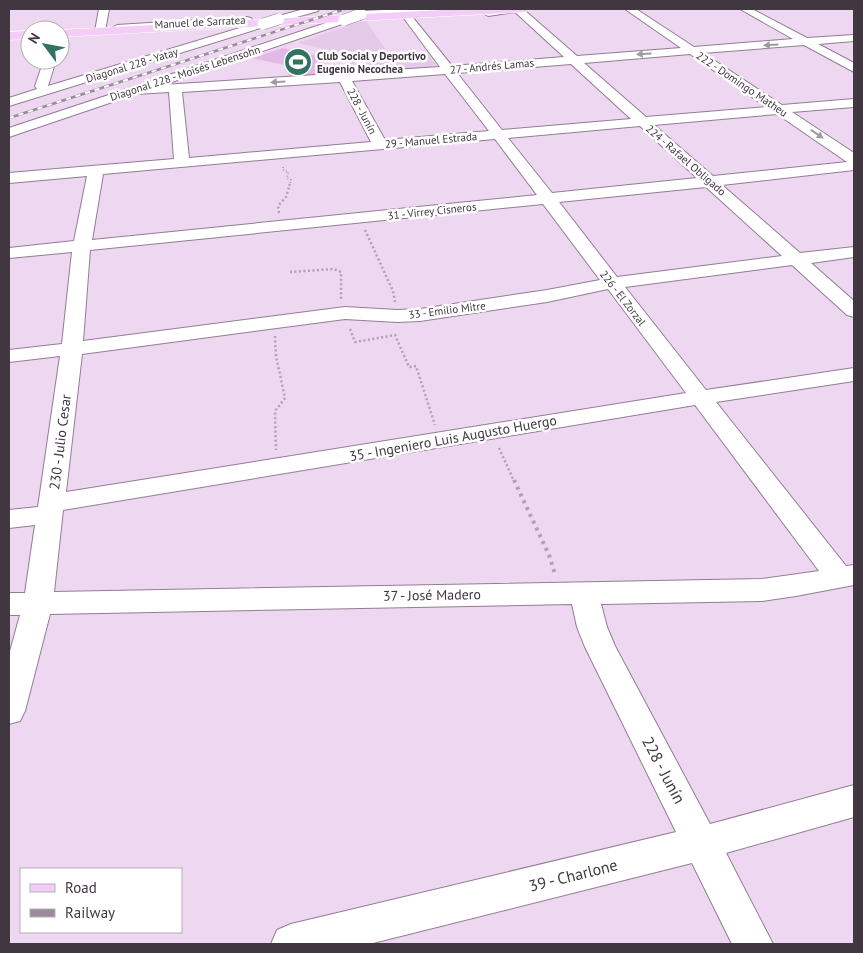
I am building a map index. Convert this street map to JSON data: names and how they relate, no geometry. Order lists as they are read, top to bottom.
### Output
{
  "streets": {
    "street": [
      "Manuel de Sarratea",
      "Diagonal 228 - Yatay",
      "27 - Andrés Lamas",
      "Diagonal 228 - Moisés Lebensohn",
      "222 - Domingo Matheu",
      "228 - Junín",
      "29 - Manuel Estrada",
      "224 - Rafael Obligado",
      "31 - Virrey Cisneros",
      "226 - El Zorzal",
      "33 - Emilio Mitre",
      "35 - Ingeniero Luis Augusto Huergo",
      "230 - Julio Cesar",
      "37 - José Madero",
      "39 - Charlone"
    ]
  },
  "crossings": [
    ["Manuel de Sarratea", "Diagonal 228 - Yatay"],
    ["27 - Andrés Lamas", "Diagonal 228 - Moisés Lebensohn"],
    ["27 - Andrés Lamas", "222 - Domingo Matheu"],
    ["27 - Andrés Lamas", "228 - Junín"],
    ["27 - Andrés Lamas", "224 - Rafael Obligado"],
    ["27 - Andrés Lamas", "226 - El Zorzal"],
    ["222 - Domingo Matheu", "29 - Manuel Estrada"],
    ["228 - Junín", "29 - Manuel Estrada"],
    ["228 - Junín", "37 - José Madero"],
    ["228 - Junín", "39 - Charlone"],
    ["29 - Manuel Estrada", "224 - Rafael Obligado"],
    ["29 - Manuel Estrada", "226 - El Zorzal"],
    ["29 - Manuel Estrada", "230 - Julio Cesar"],
    ["224 - Rafael Obligado", "31 - Virrey Cisneros"],
    ["224 - Rafael Obligado", "33 - Emilio Mitre"],
    ["31 - Virrey Cisneros", "226 - El Zorzal"],
    ["31 - Virrey Cisneros", "230 - Julio Cesar"],
    ["226 - El Zorzal", "33 - Emilio Mitre"],
    ["226 - El Zorzal", "35 - Ingeniero Luis Augusto Huergo"],
    ["226 - El Zorzal", "37 - José Madero"],
    ["33 - Emilio Mitre", "230 - Julio Cesar"],
    ["35 - Ingeniero Luis Augusto Huergo", "230 - Julio Cesar"],
    ["230 - Julio Cesar", "37 - José Madero"]
  ],
  "one_way": ["27 - Andrés Lamas"],
  "places": {
    "sports": ["Club Social y Deportivo Eugenio Necochea"]
  },
  "legend": ["Road", "Railway"],
  "north": "top left"
}
